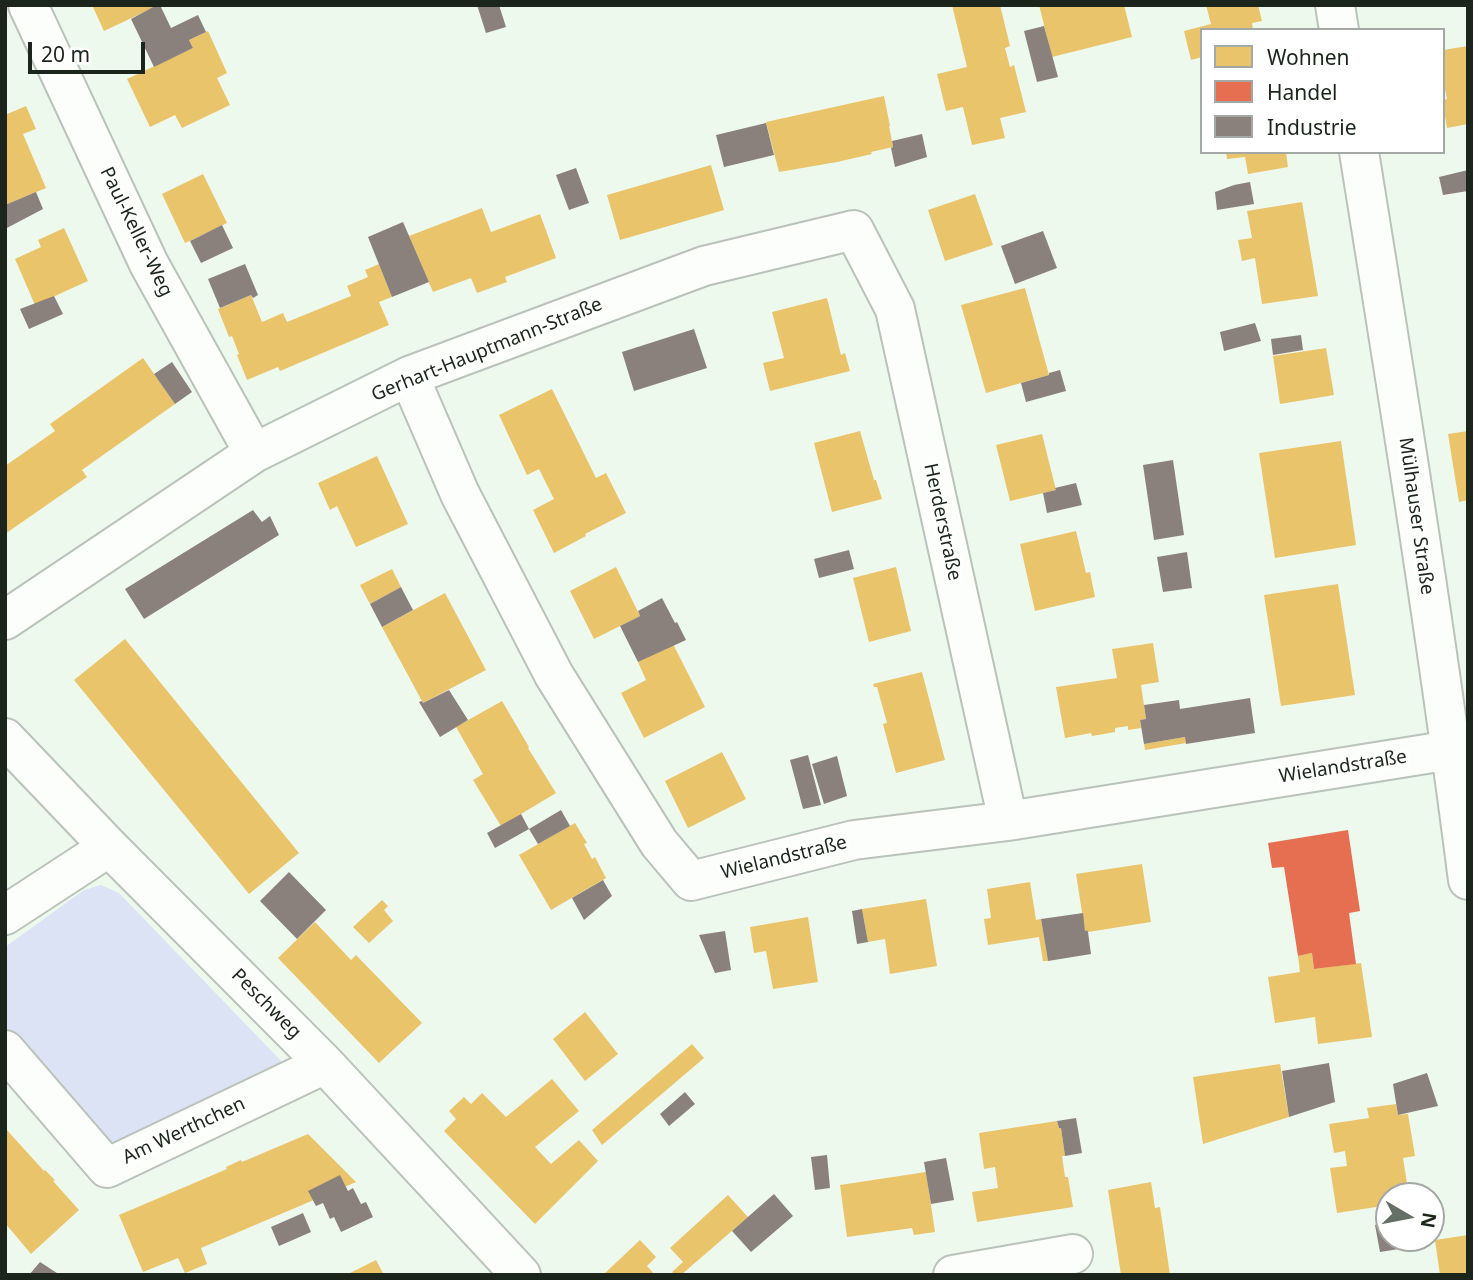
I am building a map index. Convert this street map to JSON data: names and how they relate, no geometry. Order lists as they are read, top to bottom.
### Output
{
  "streets": {
    "street": [
      "Paul-Keller-Weg",
      "Gerhart-Hauptmann-Straße",
      "Mülhauser Straße",
      "Herderstraße",
      "Wielandstraße",
      "Peschweg",
      "Am Werthchen"
    ]
  },
  "crossings": [
    ["Paul-Keller-Weg", "Gerhart-Hauptmann-Straße"],
    ["Gerhart-Hauptmann-Straße", "Herderstraße"],
    ["Gerhart-Hauptmann-Straße", "Wielandstraße"],
    ["Mülhauser Straße", "Wielandstraße"],
    ["Herderstraße", "Wielandstraße"],
    ["Peschweg", "Am Werthchen"]
  ],
  "legend": ["Wohnen", "Handel", "Industrie"],
  "scale_bar": "20 m",
  "north": "right"
}
